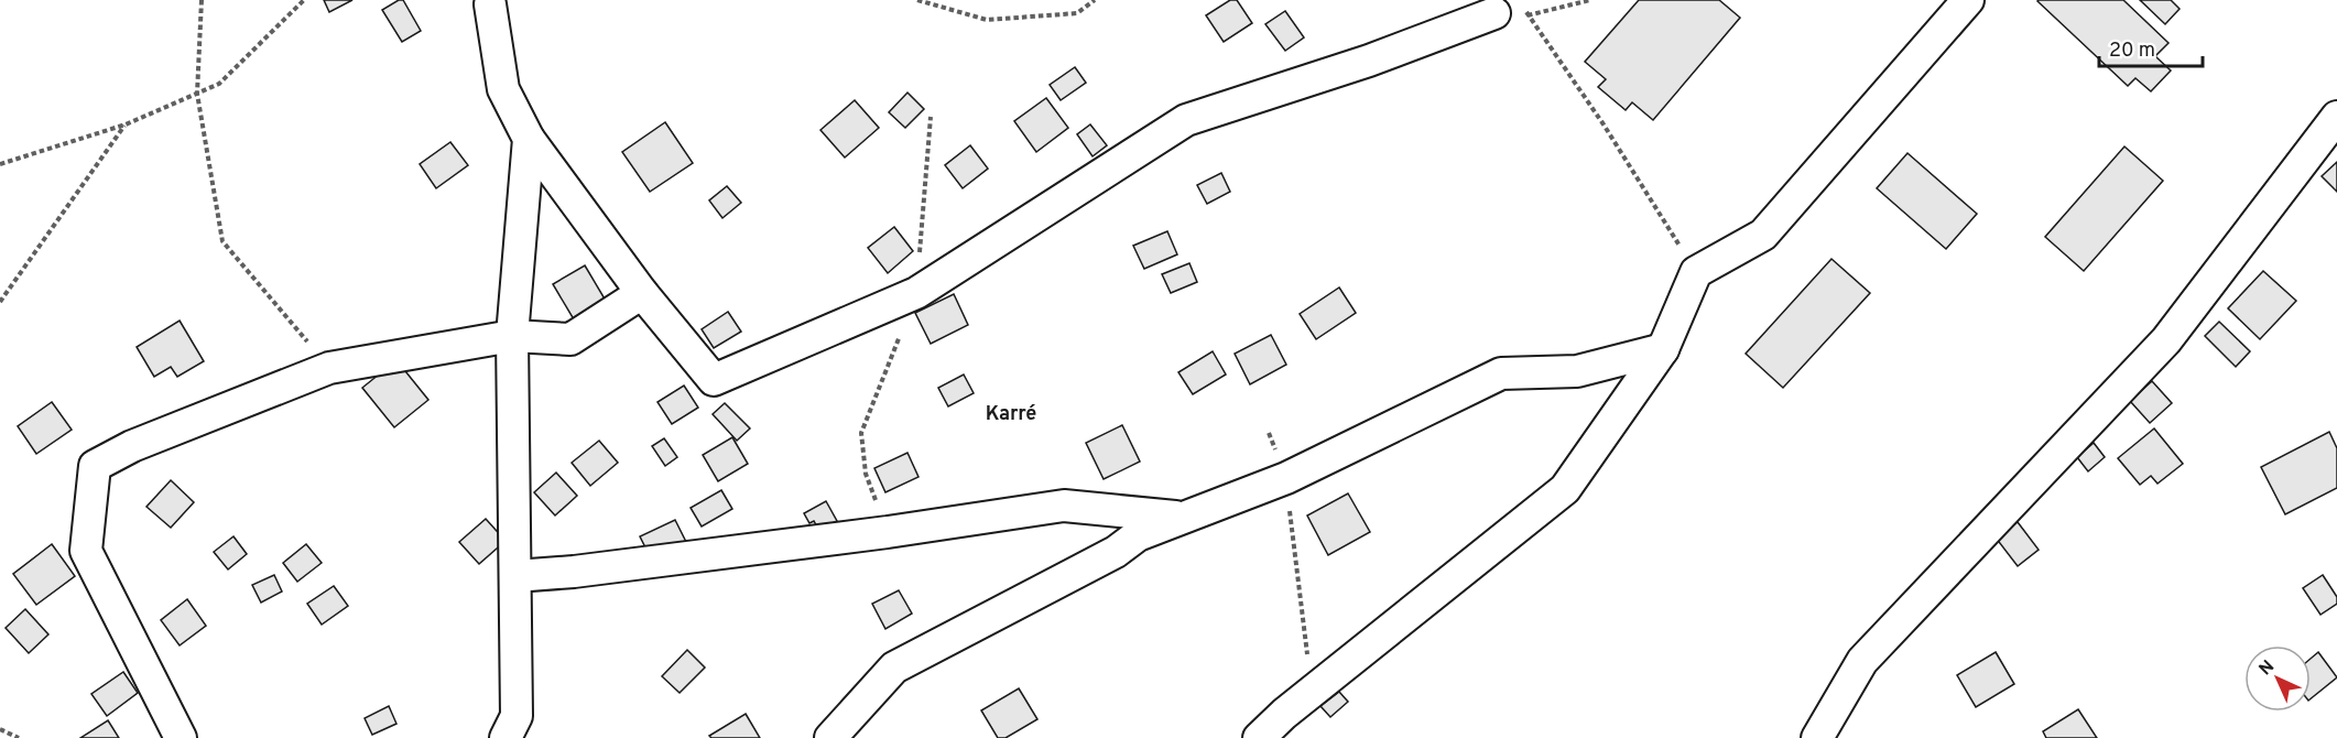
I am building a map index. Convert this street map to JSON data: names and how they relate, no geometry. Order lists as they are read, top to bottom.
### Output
{
  "districts": ["Karré"],
  "scale_bar": "20 m",
  "north": "top left"
}
